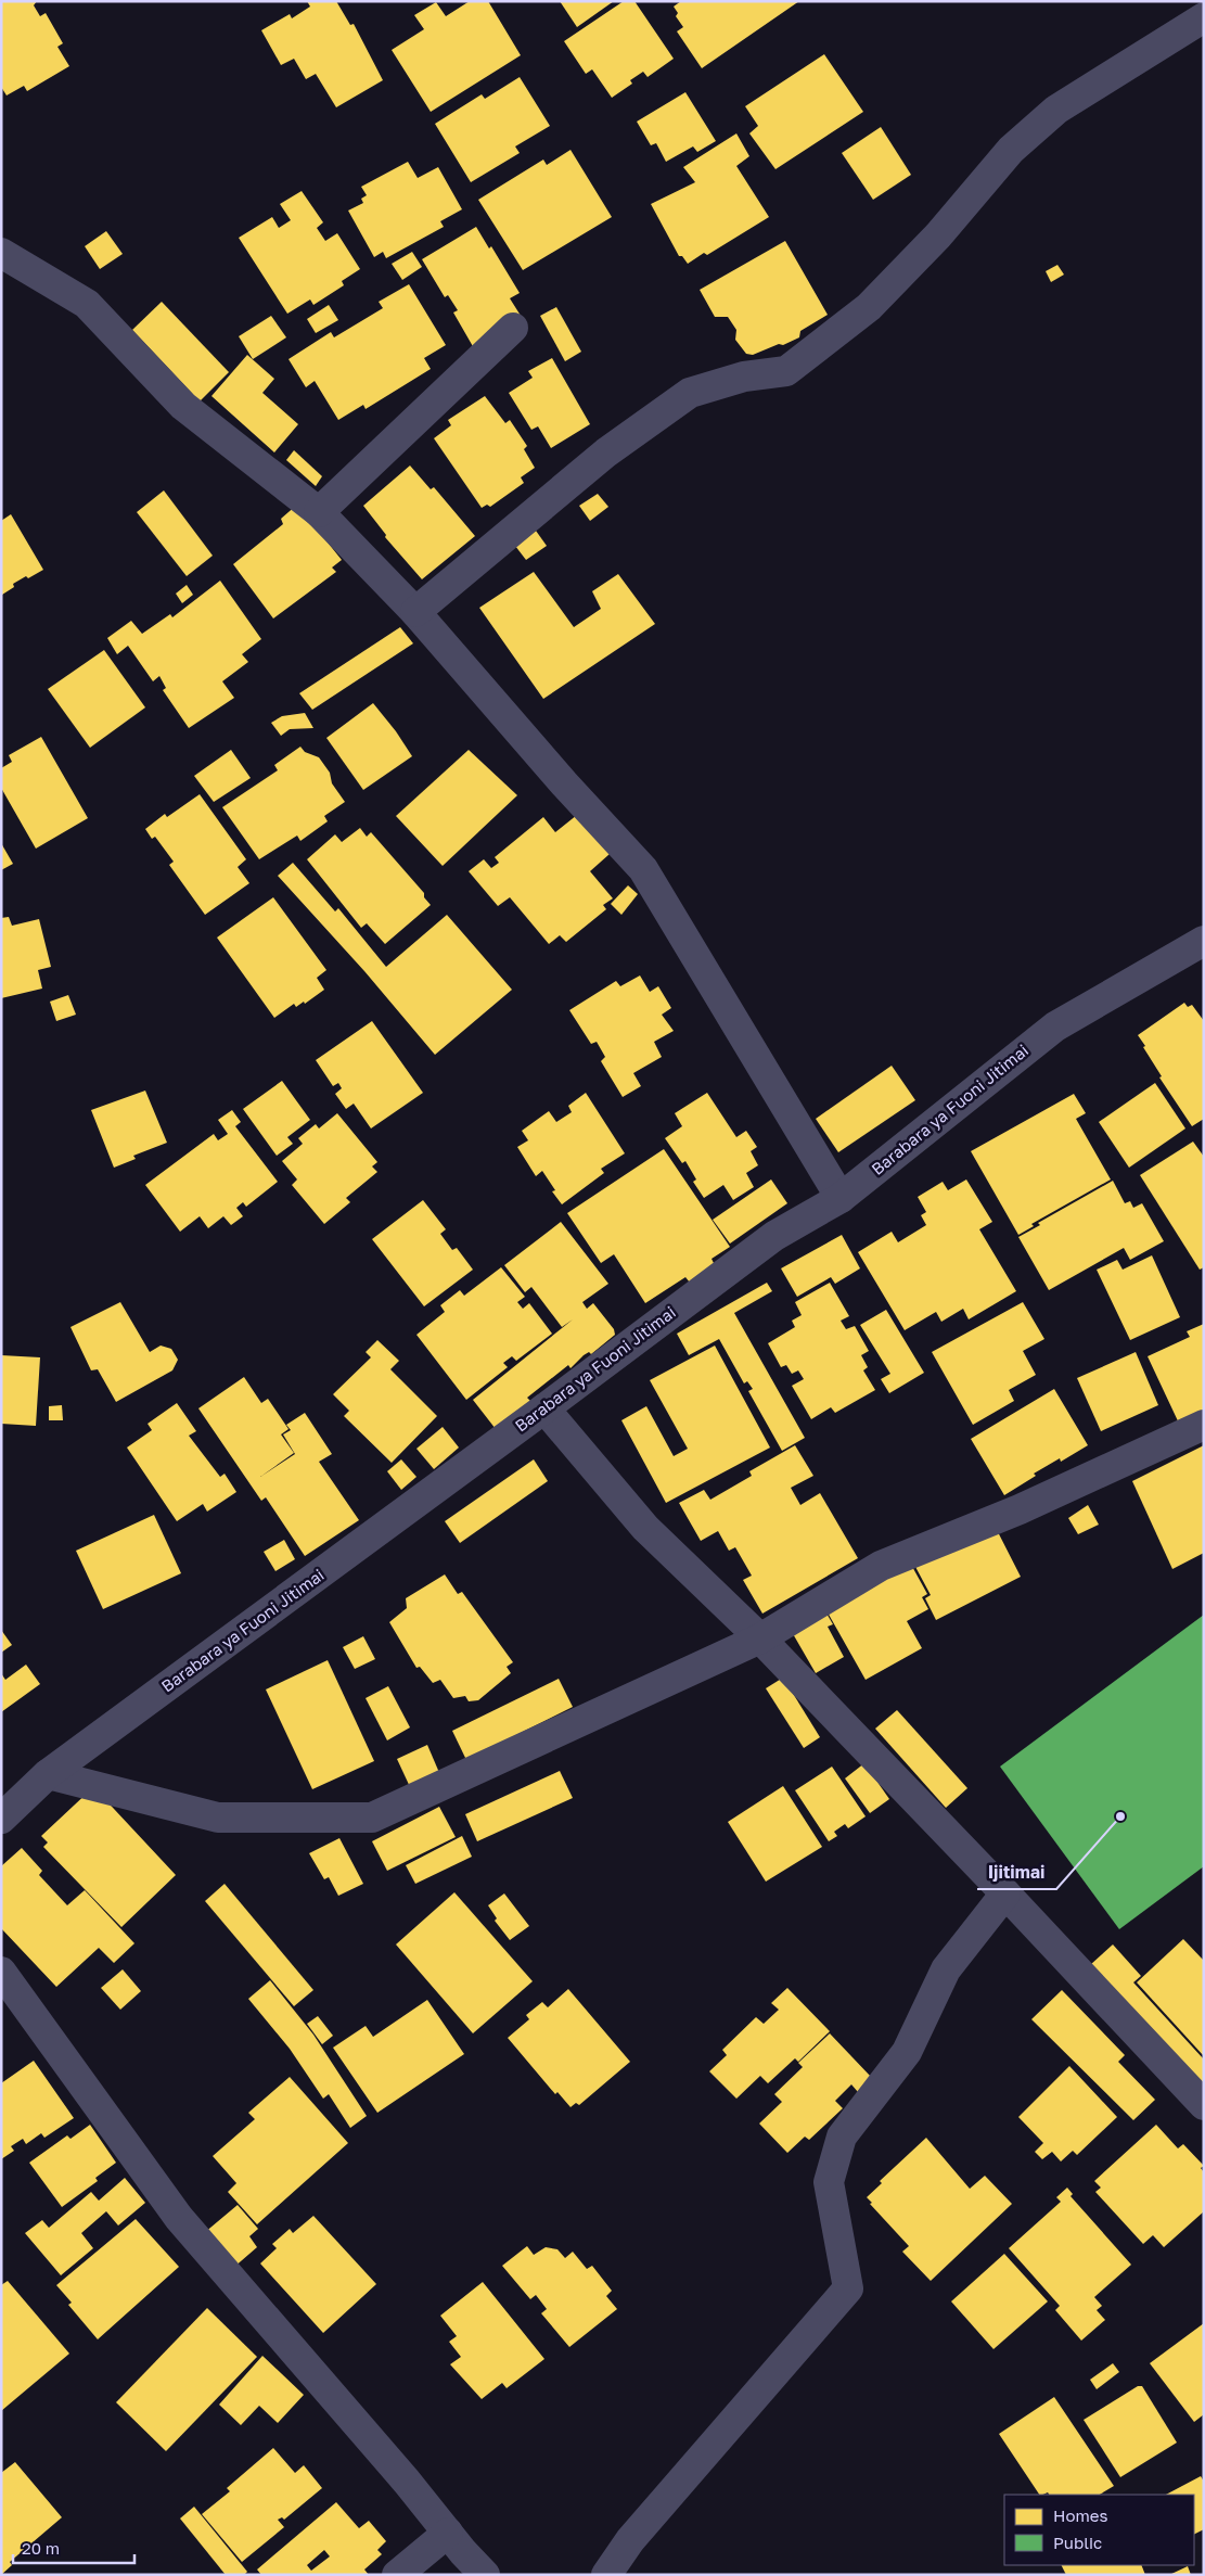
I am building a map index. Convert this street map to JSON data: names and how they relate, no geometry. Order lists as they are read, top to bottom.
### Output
{
  "streets": {
    "street": ["Barabara ya Fuoni Jitimai"]
  },
  "places": ["Ijitimai"],
  "legend": ["Homes", "Public"],
  "scale_bar": "20 m"
}
